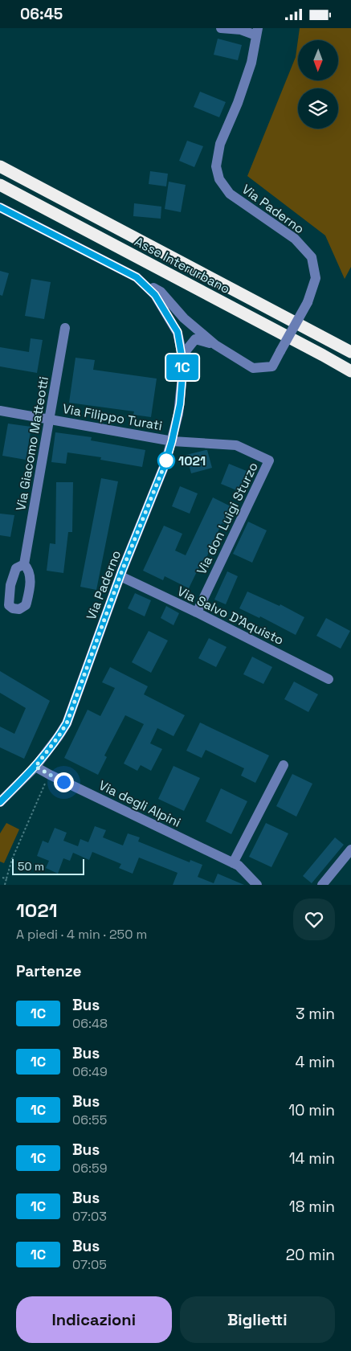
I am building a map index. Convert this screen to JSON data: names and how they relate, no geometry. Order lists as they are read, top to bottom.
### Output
{
  "streets": {
    "highway": ["Asse Interurbano"],
    "street": [
      "Via Paderno",
      "Via Filippo Turati",
      "Via Giacomo Matteotti",
      "Via don Luigi Sturzo",
      "Via Salvo D'Aquisto",
      "Via degli Alpini"
    ]
  },
  "crossings": [
    ["Via Paderno", "Via Filippo Turati"],
    ["Via Paderno", "Via don Luigi Sturzo"],
    ["Via Paderno", "Via Salvo D'Aquisto"],
    ["Via Paderno", "Via degli Alpini"],
    ["Via Filippo Turati", "Via Giacomo Matteotti"],
    ["Via Filippo Turati", "Via don Luigi Sturzo"],
    ["Via don Luigi Sturzo", "Via Salvo D'Aquisto"]
  ],
  "places": ["1021"],
  "lines": ["bus line 1C"],
  "scale_bar": "50 m",
  "north": "bottom",
  "page": {
    "status": "06:45",
    "on_map": "1C",
    "scale": "50 m",
    "heading": [
      ["1021", "A piedi · 4 min · 250 m"],
      "Partenze"
    ],
    "list": [
      {
        "mark": "1C",
        "name": "Bus",
        "note": "06:48",
        "value": "3 min"
      },
      {
        "mark": "1C",
        "name": "Bus",
        "note": "06:49",
        "value": "4 min"
      },
      {
        "mark": "1C",
        "name": "Bus",
        "note": "06:55",
        "value": "10 min"
      },
      {
        "mark": "1C",
        "name": "Bus",
        "note": "06:59",
        "value": "14 min"
      },
      {
        "mark": "1C",
        "name": "Bus",
        "note": "07:03",
        "value": "18 min"
      },
      {
        "mark": "1C",
        "name": "Bus",
        "note": "07:05",
        "value": "20 min"
      }
    ],
    "buttons": ["Indicazioni", "Biglietti"]
  }
}
